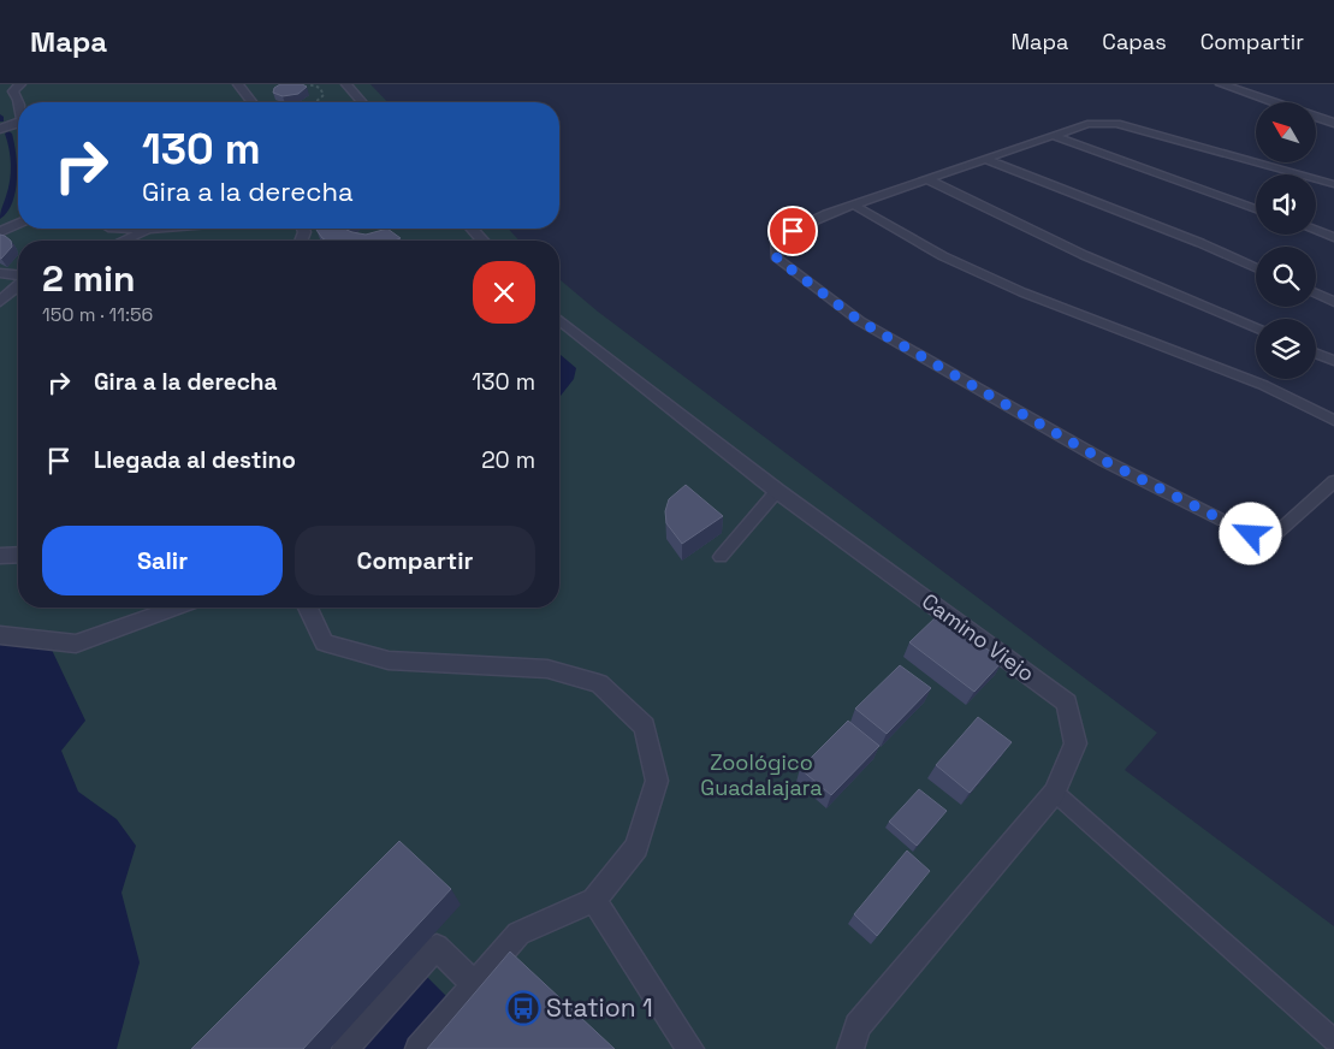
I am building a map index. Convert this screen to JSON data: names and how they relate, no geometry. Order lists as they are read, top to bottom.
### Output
{
  "streets": {
    "street": ["Camino Viejo"]
  },
  "parks": ["Zoológico Guadalajara"],
  "places": {
    "bus stop": ["Station 1"]
  },
  "north": "top left",
  "page": {
    "header": "Mapa",
    "nav": ["Mapa", "Capas", "Compartir"],
    "turn": ["130 m", "Gira a la derecha"],
    "heading": ["2 min", "150 m · 11:56"],
    "list": [
      {
        "name": "Gira a la derecha",
        "value": "130 m"
      },
      {
        "name": "Llegada al destino",
        "value": "20 m"
      }
    ],
    "buttons": ["Salir", "Compartir"]
  }
}
